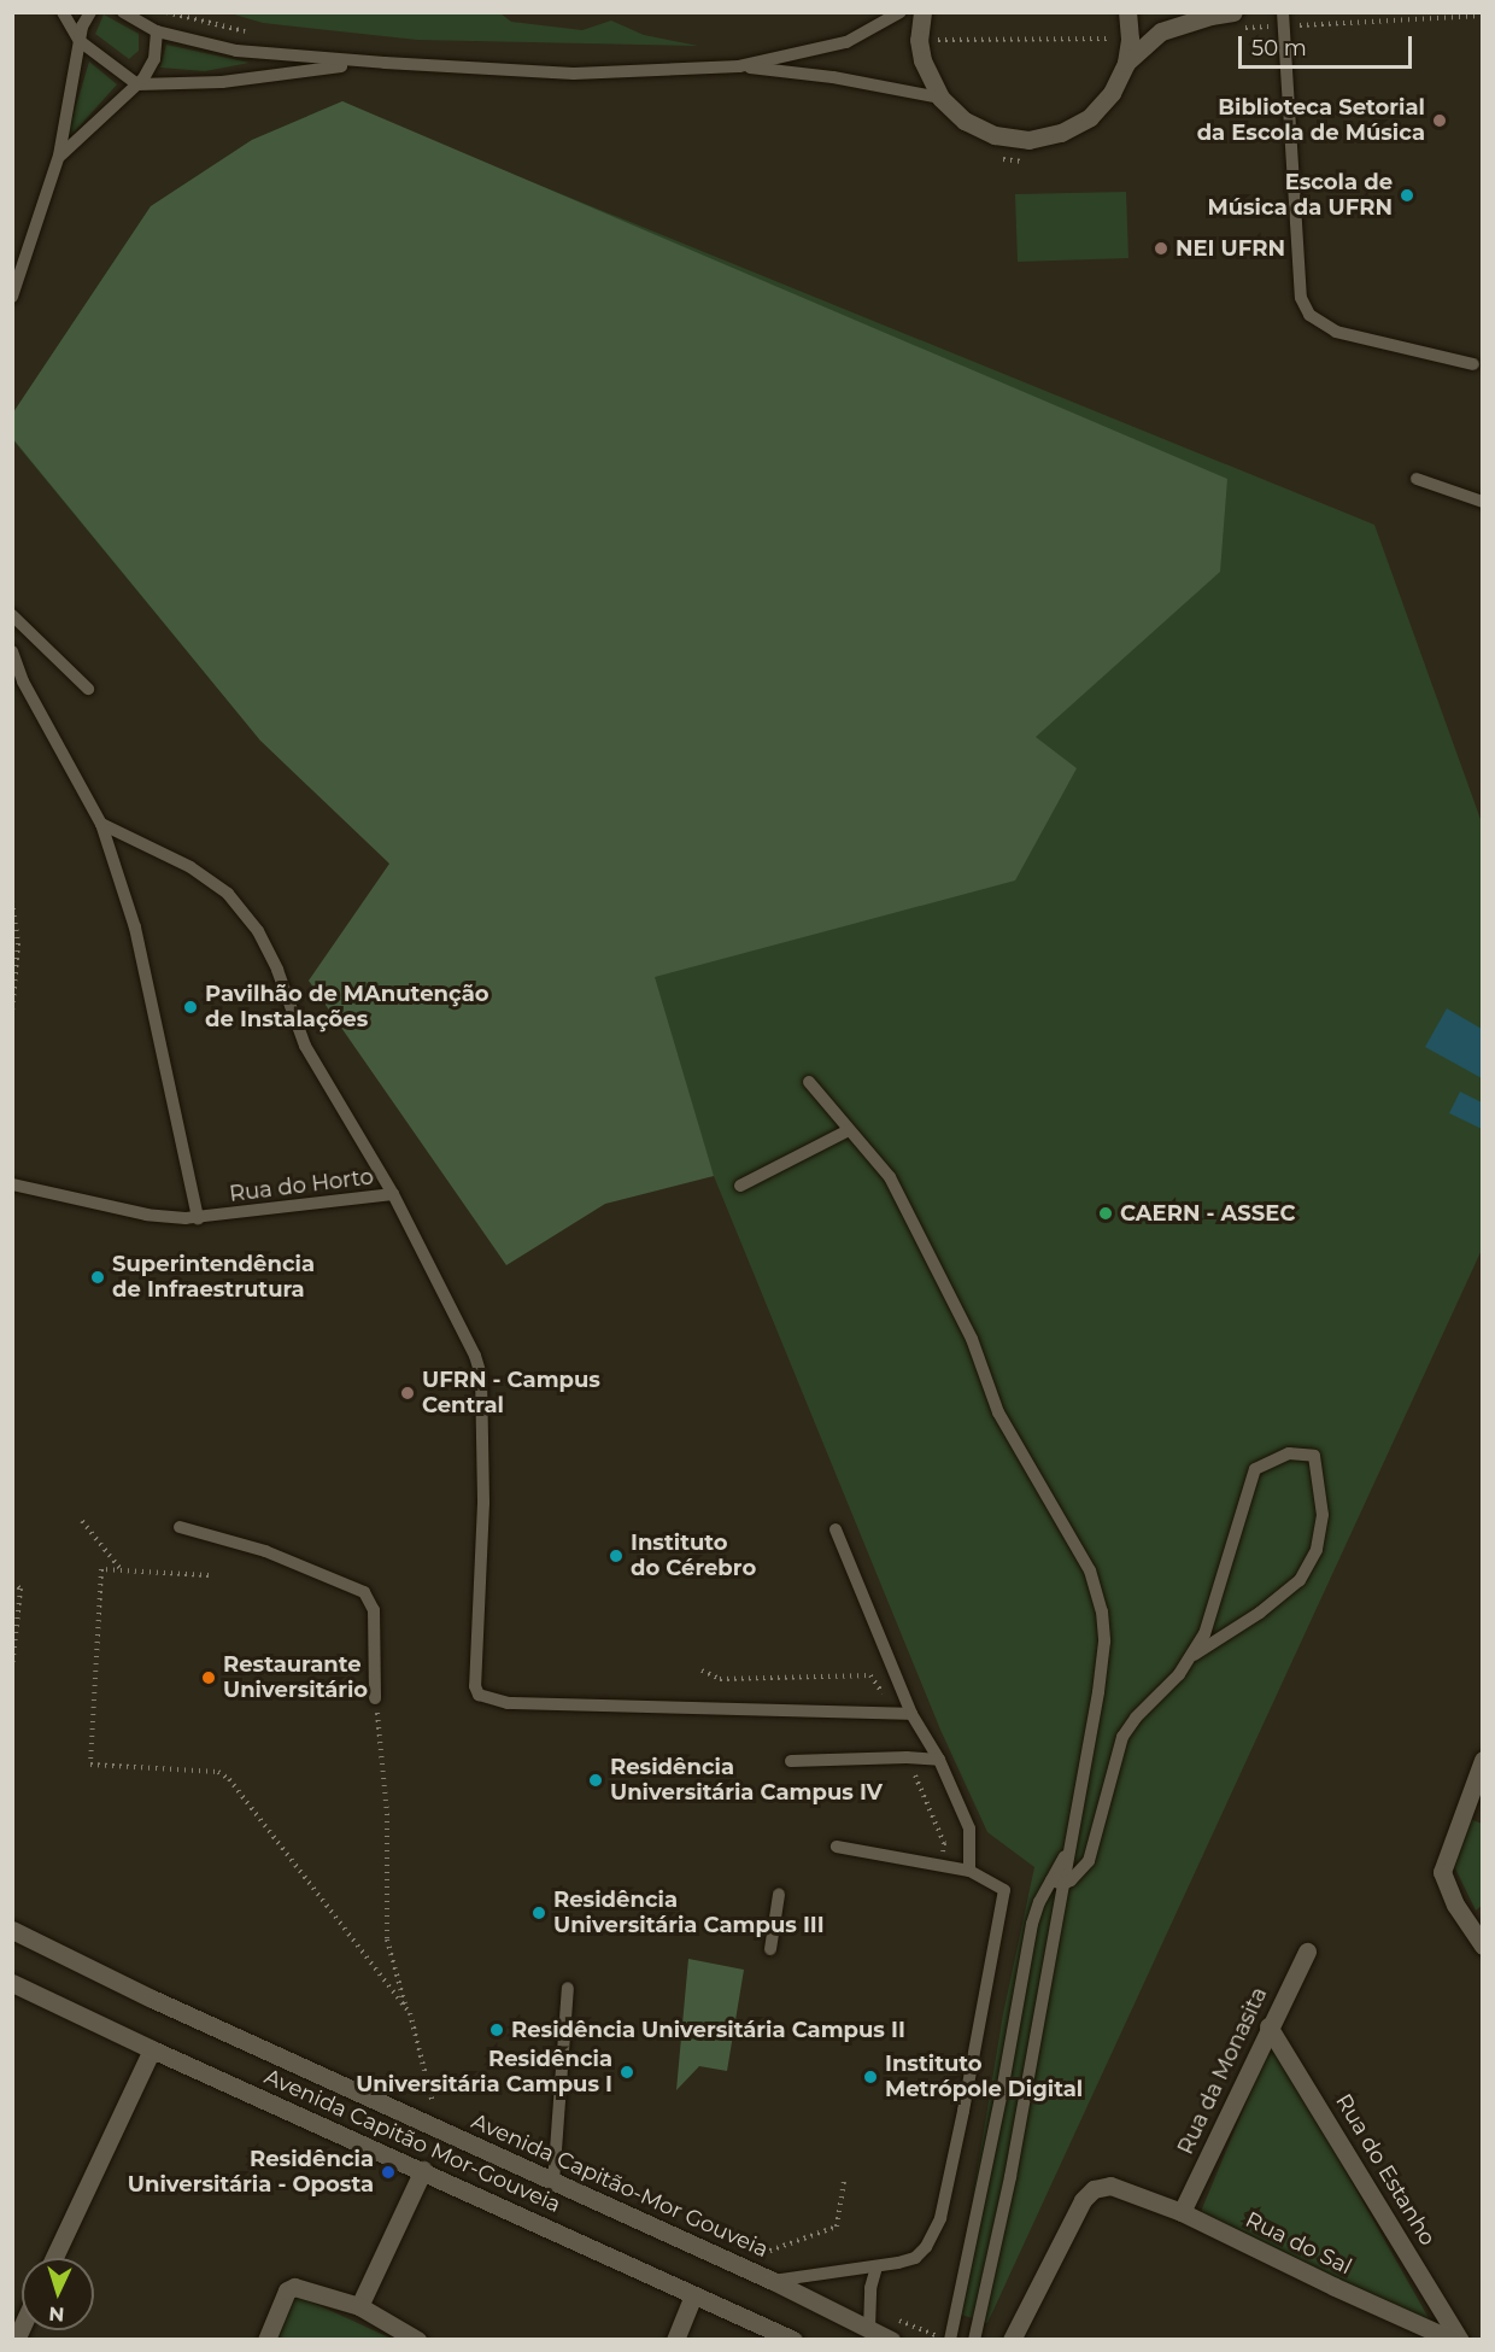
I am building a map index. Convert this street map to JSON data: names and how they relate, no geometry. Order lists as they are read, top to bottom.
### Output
{
  "streets": {
    "main road": [
      "Rua da Monasita",
      "Avenida Capitão Mor-Gouveia",
      "Rua do Estanho",
      "Avenida Capitão-Mor Gouveia",
      "Rua do Sal"
    ],
    "lane": ["Rua do Horto"]
  },
  "crossings": [
    ["Rua da Monasita", "Rua do Estanho"],
    ["Rua da Monasita", "Rua do Sal"]
  ],
  "places": [
    "Biblioteca Setorial da Escola de Música",
    "Escola de Música da UFRN",
    "NEI UFRN",
    "Pavilhão de MAnutenção de Instalações",
    "CAERN - ASSEC",
    "Superintendência de Infraestrutura",
    "UFRN - Campus Central",
    "Instituto do Cérebro",
    "Restaurante Universitário",
    "Residência Universitária Campus IV",
    "Residência Universitária Campus III",
    "Residência Universitária Campus II",
    "Residência Universitária Campus I",
    "Instituto Metrópole Digital",
    "Residência Universitária - Oposta"
  ],
  "scale_bar": "50 m",
  "north": "bottom"
}
